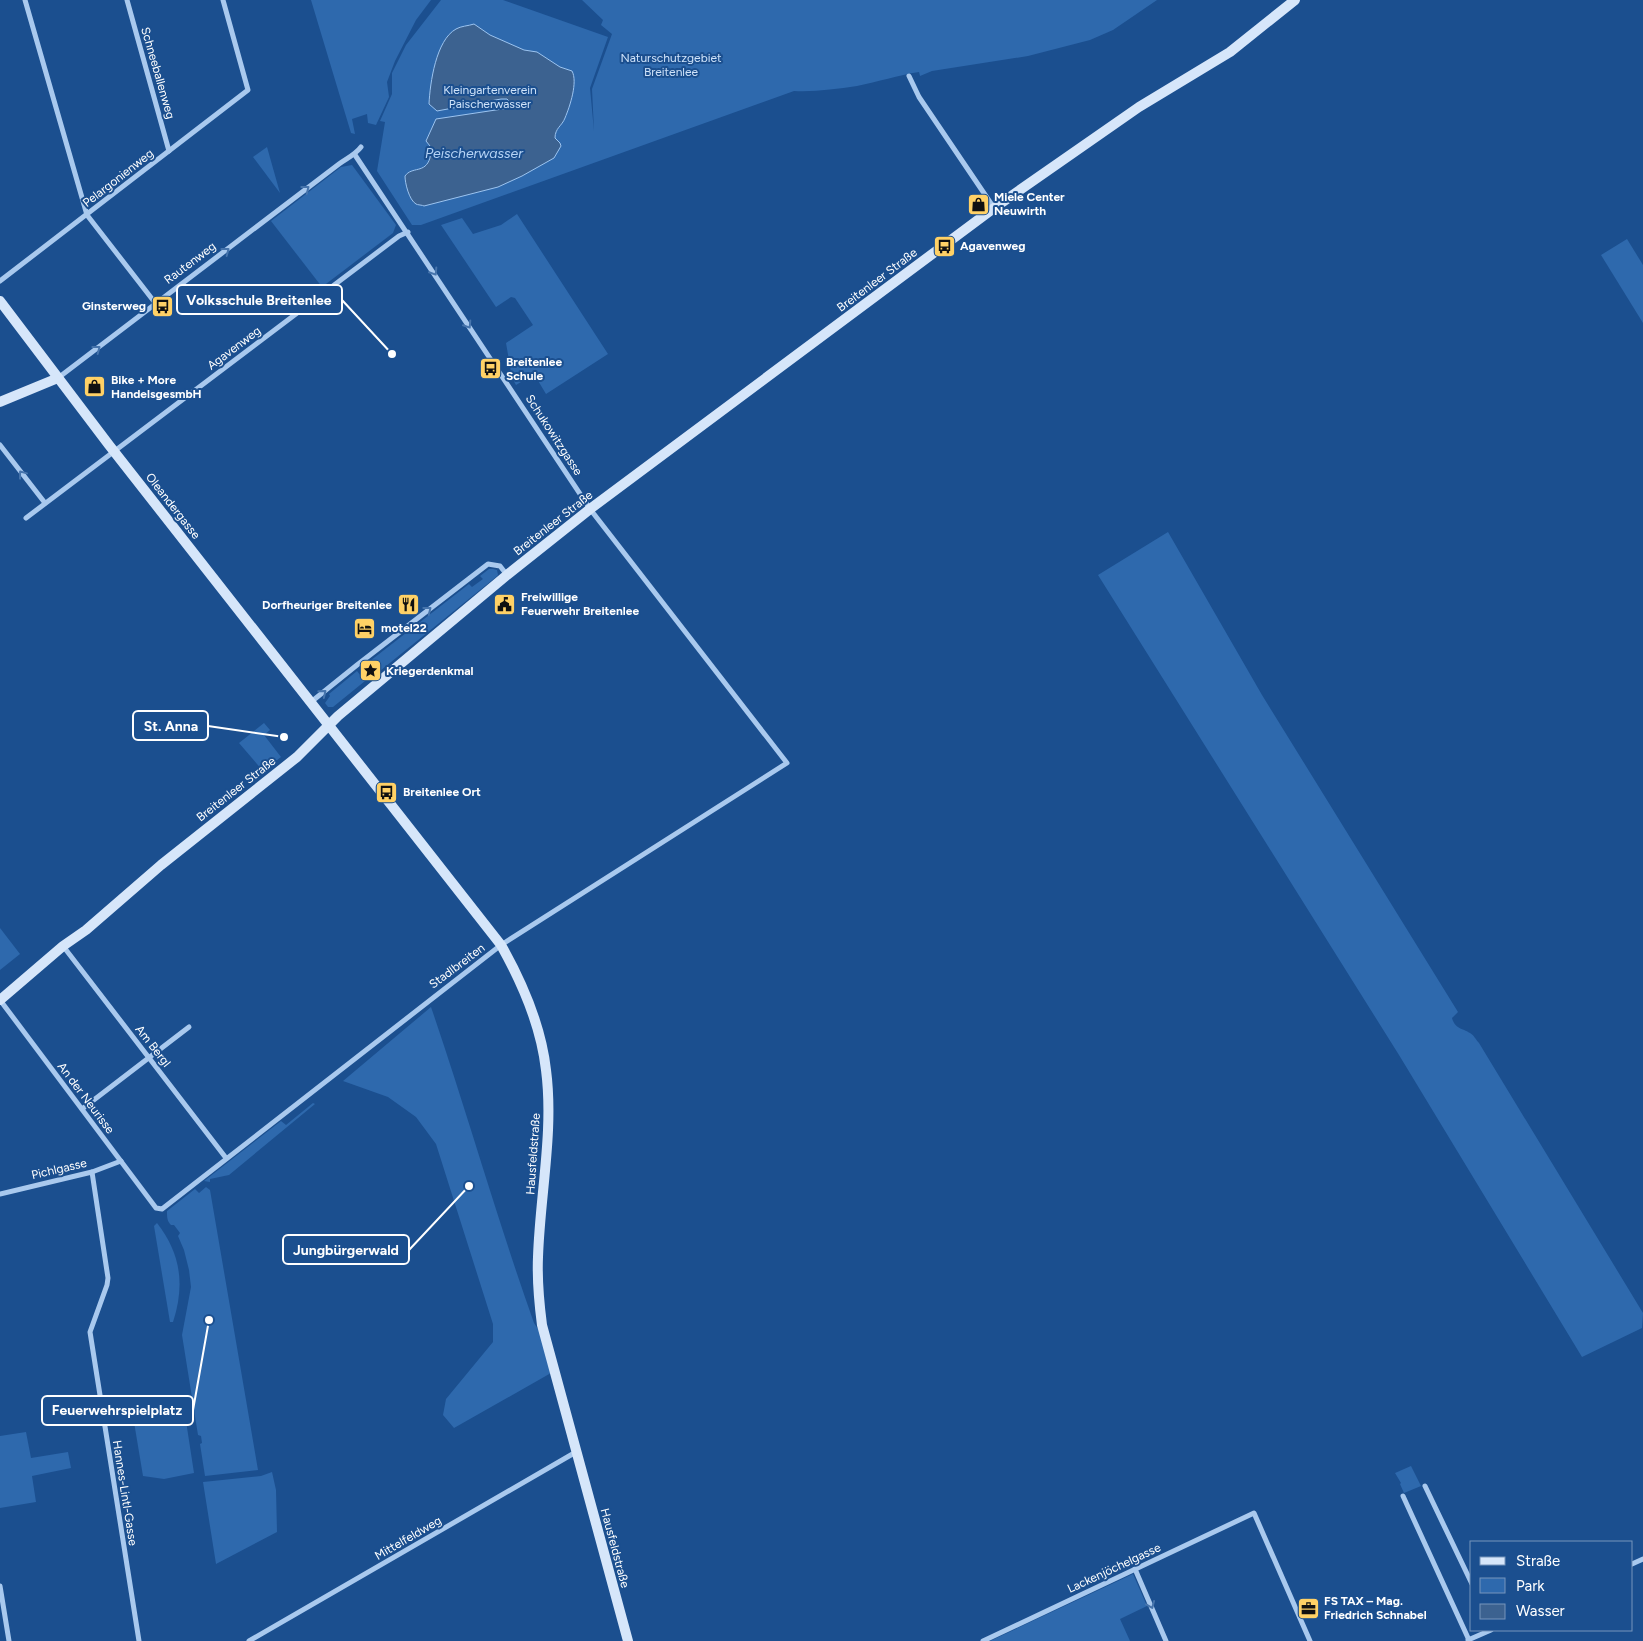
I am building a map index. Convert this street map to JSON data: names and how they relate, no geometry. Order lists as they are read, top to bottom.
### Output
{
  "streets": {
    "main road": [
      "Rautenweg",
      "Breitenleer Straße",
      "Oleandergasse",
      "Hausfeldstraße"
    ],
    "street": [
      "Schneeballenweg",
      "Pelargonienweg",
      "Agavenweg",
      "Schukowitzgasse",
      "Stadlbreiten",
      "Am Bergl",
      "An der Neurisse",
      "Pichlgasse",
      "Hannes-Lintl-Gasse",
      "Mittelfeldweg",
      "Lackenjöchelgasse"
    ]
  },
  "crossings": [
    ["Schneeballenweg", "Pelargonienweg"],
    ["Rautenweg", "Schukowitzgasse"],
    ["Rautenweg", "Oleandergasse"],
    ["Breitenleer Straße", "Schukowitzgasse"],
    ["Breitenleer Straße", "Oleandergasse"],
    ["Breitenleer Straße", "Am Bergl"],
    ["Breitenleer Straße", "An der Neurisse"],
    ["Breitenleer Straße", "Hausfeldstraße"],
    ["Agavenweg", "Schukowitzgasse"],
    ["Agavenweg", "Oleandergasse"],
    ["Schukowitzgasse", "Stadlbreiten"],
    ["Oleandergasse", "Hausfeldstraße"],
    ["Stadlbreiten", "Am Bergl"],
    ["Stadlbreiten", "An der Neurisse"],
    ["Stadlbreiten", "Hausfeldstraße"],
    ["An der Neurisse", "Pichlgasse"],
    ["Hausfeldstraße", "Mittelfeldweg"],
    ["Pichlgasse", "Hannes-Lintl-Gasse"]
  ],
  "one_way": ["Rautenweg", "Schukowitzgasse"],
  "water": ["Peischerwasser"],
  "parks": ["Naturschutzgebiet Breitenlee", "Kleingartenverein Paischerwasser"],
  "places": {
    "shop": ["Miele Center Neuwirth", "Bike + More HandelsgesmbH"],
    "bus stop": [
      "Agavenweg",
      "Ginsterweg",
      "Breitenlee Schule",
      "Breitenlee Ort"
    ],
    "other": [
      "Volksschule Breitenlee",
      "St. Anna",
      "Jungbürgerwald",
      "Feuerwehrspielplatz"
    ],
    "public building": ["Freiwillige Feuerwehr Breitenlee"],
    "restaurant": ["Dorfheuriger Breitenlee"],
    "hotel": ["motel22"],
    "place": ["Kriegerdenkmal"],
    "office": ["FS TAX – Mag. Friedrich Schnabel"]
  },
  "legend": ["Straße", "Park", "Wasser"]
}
